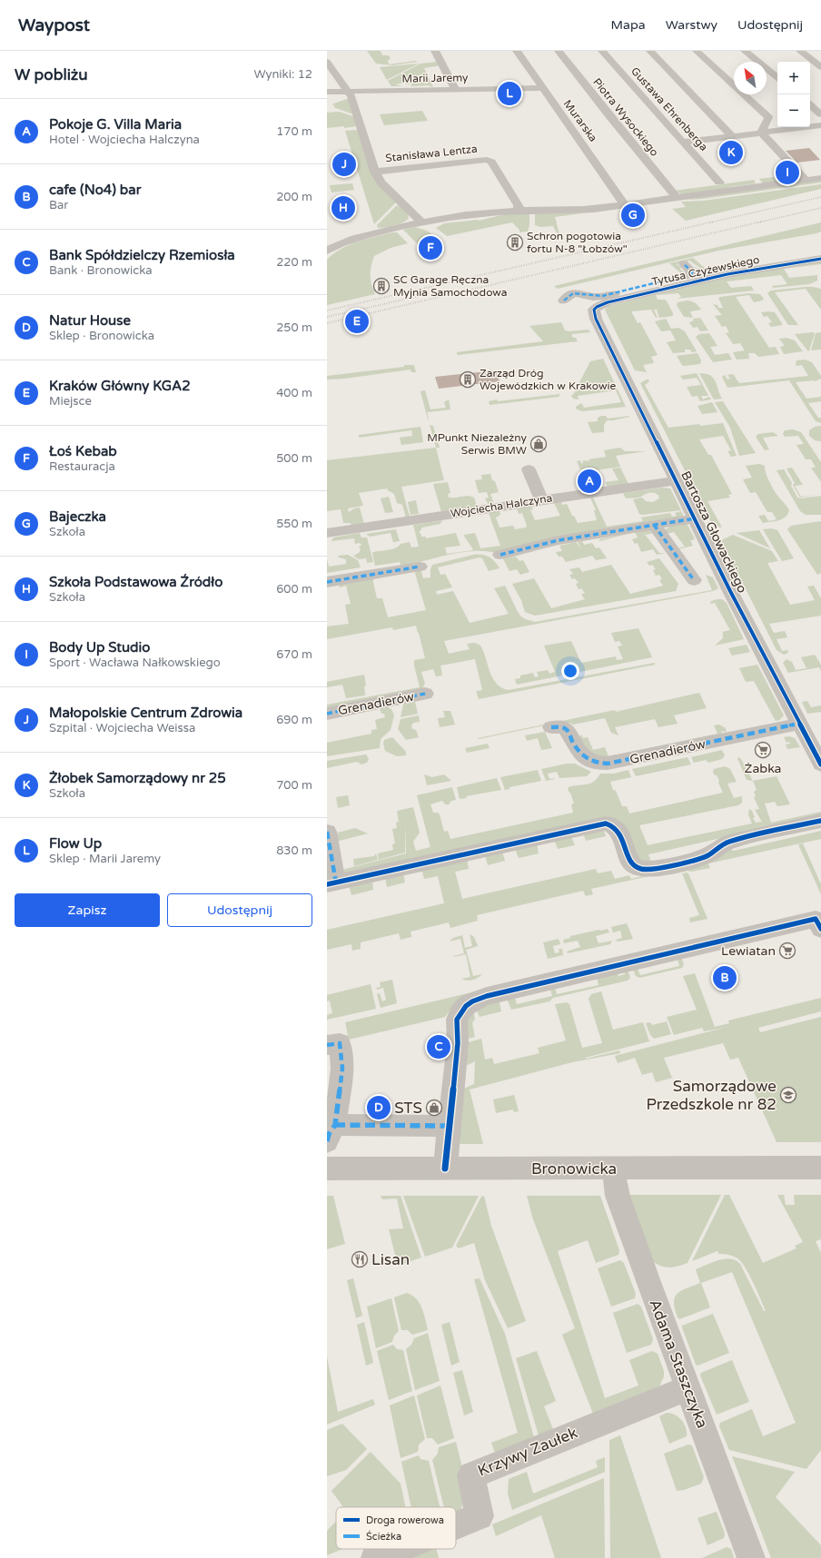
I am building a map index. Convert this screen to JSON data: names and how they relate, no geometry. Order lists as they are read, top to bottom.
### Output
{
  "streets": {
    "street": [
      "Marii Jaremy",
      "Gustawa Ehrenberga",
      "Piotra Wysockiego",
      "Murarska",
      "Stanisława Lentza",
      "Tytusa Czyżewskiego",
      "Wojciecha Halczyna",
      "Bartosza Głowackiego",
      "Grenadierów",
      "Bronowicka",
      "Adama Staszczyka",
      "Krzywy Zaułek"
    ]
  },
  "crossings": [
    ["Marii Jaremy", "Murarska"],
    ["Tytusa Czyżewskiego", "Bartosza Głowackiego"],
    ["Wojciecha Halczyna", "Bartosza Głowackiego"],
    ["Bartosza Głowackiego", "Grenadierów"],
    ["Bronowicka", "Adama Staszczyka"],
    ["Adama Staszczyka", "Krzywy Zaułek"]
  ],
  "places": {
    "building": ["Schron pogotowia fortu N-8 \"Łobzów\"", "SC Garage Ręczna Myjnia Samochodowa", "Zarząd Dróg Wojewódzkich w Krakowie"],
    "shop": ["MPunkt Niezależny Serwis BMW", "STS"],
    "supermarket": ["Żabka", "Lewiatan"],
    "school or university": ["Samorządowe Przedszkole nr 82"],
    "restaurant": ["Lisan"]
  },
  "legend": ["Droga rowerowa", "Ścieżka"],
  "north": "top left",
  "page": {
    "header": "Waypost",
    "nav": ["Mapa", "Warstwy", "Udostępnij"],
    "heading": ["W pobliżu", "Wyniki: 12"],
    "map_buttons": ["+", "−"],
    "pins": [
      "L",
      "K",
      "J",
      "I",
      "H",
      "G",
      "F",
      "E",
      "A",
      "B",
      "C",
      "D"
    ],
    "list": [
      {
        "mark": "A",
        "name": "Pokoje G. Villa Maria",
        "note": "Hotel · Wojciecha Halczyna",
        "value": "170 m"
      },
      {
        "mark": "B",
        "name": "cafe (No4) bar",
        "note": "Bar",
        "value": "200 m"
      },
      {
        "mark": "C",
        "name": "Bank Spółdzielczy Rzemiosła",
        "note": "Bank · Bronowicka",
        "value": "220 m"
      },
      {
        "mark": "D",
        "name": "Natur House",
        "note": "Sklep · Bronowicka",
        "value": "250 m"
      },
      {
        "mark": "E",
        "name": "Kraków Główny KGA2",
        "note": "Miejsce",
        "value": "400 m"
      },
      {
        "mark": "F",
        "name": "Łoś Kebab",
        "note": "Restauracja",
        "value": "500 m"
      },
      {
        "mark": "G",
        "name": "Bajeczka",
        "note": "Szkoła",
        "value": "550 m"
      },
      {
        "mark": "H",
        "name": "Szkoła Podstawowa Źródło",
        "note": "Szkoła",
        "value": "600 m"
      },
      {
        "mark": "I",
        "name": "Body Up Studio",
        "note": "Sport · Wacława Nałkowskiego",
        "value": "670 m"
      },
      {
        "mark": "J",
        "name": "Małopolskie Centrum Zdrowia",
        "note": "Szpital · Wojciecha Weissa",
        "value": "690 m"
      },
      {
        "mark": "K",
        "name": "Żłobek Samorządowy nr 25",
        "note": "Szkoła",
        "value": "700 m"
      },
      {
        "mark": "L",
        "name": "Flow Up",
        "note": "Sklep · Marii Jaremy",
        "value": "830 m"
      }
    ],
    "buttons": ["Zapisz", "Udostępnij"]
  }
}
